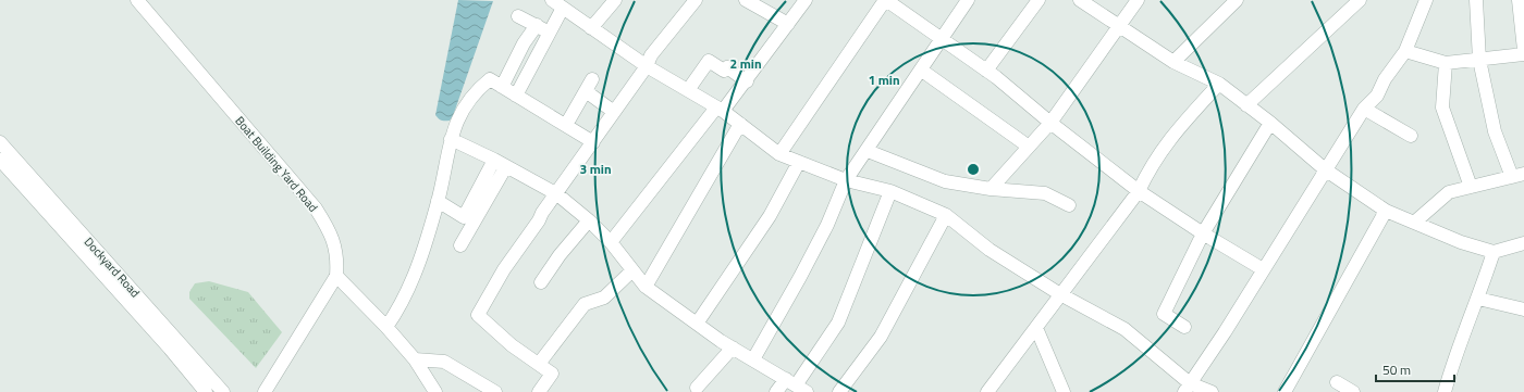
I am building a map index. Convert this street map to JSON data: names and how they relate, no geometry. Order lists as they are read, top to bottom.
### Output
{
  "streets": {
    "street": ["Boat Building Yard Road", "Dockyard Road"]
  },
  "scale_bar": "50 m",
  "rings": ["2 min", "1 min", "3 min"]
}
